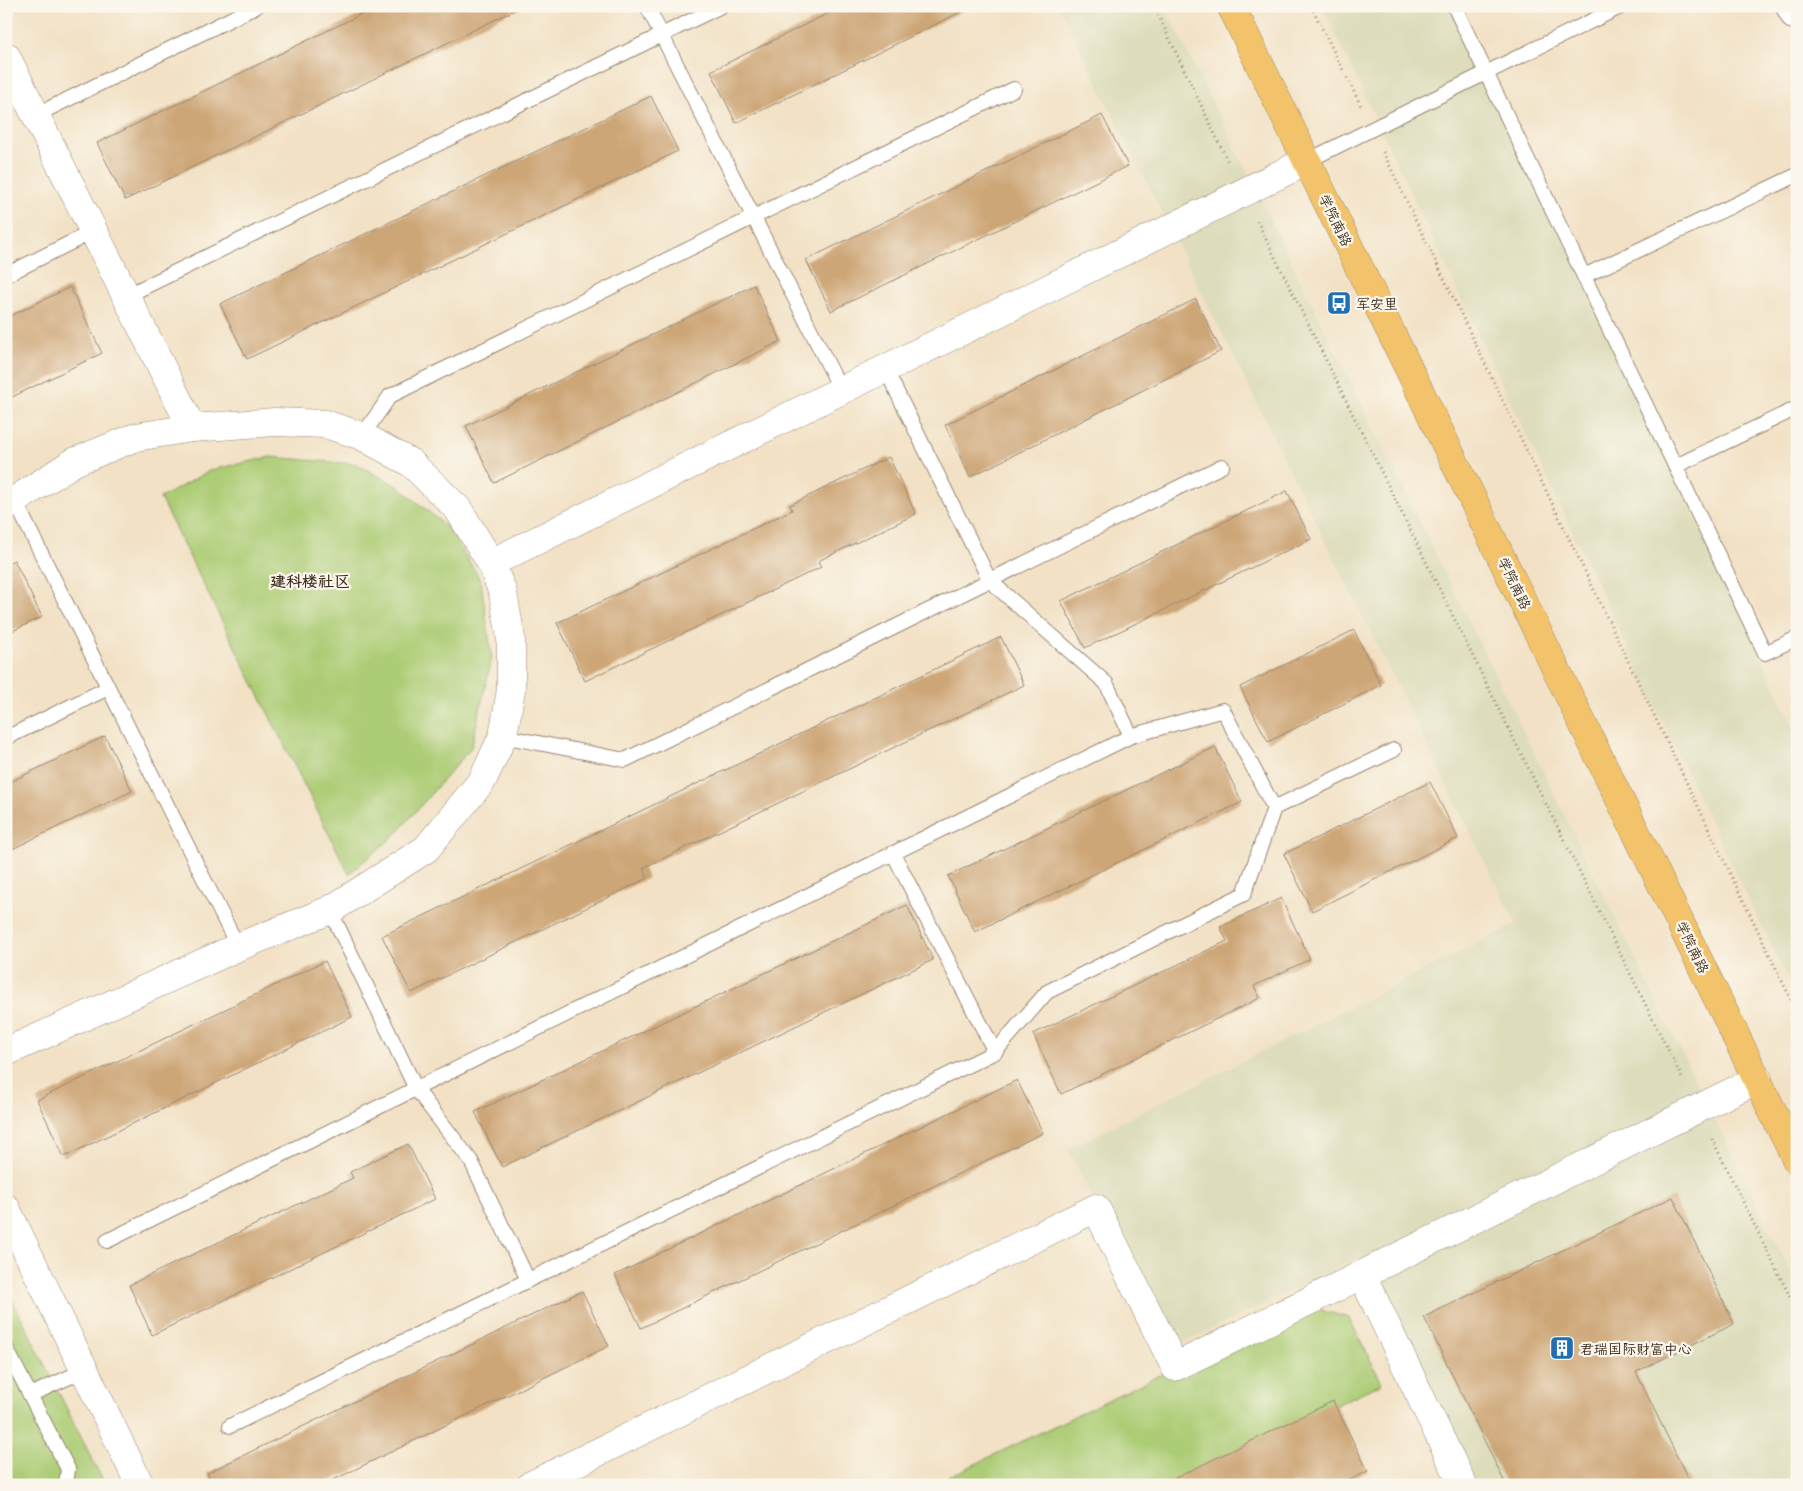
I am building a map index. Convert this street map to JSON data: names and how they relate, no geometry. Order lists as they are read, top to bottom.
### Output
{
  "streets": {
    "main road": ["学院南路"]
  },
  "districts": ["建科楼社区"],
  "places": {
    "bus stop": ["军安里"],
    "building": ["君瑞国际财富中心"]
  }
}
